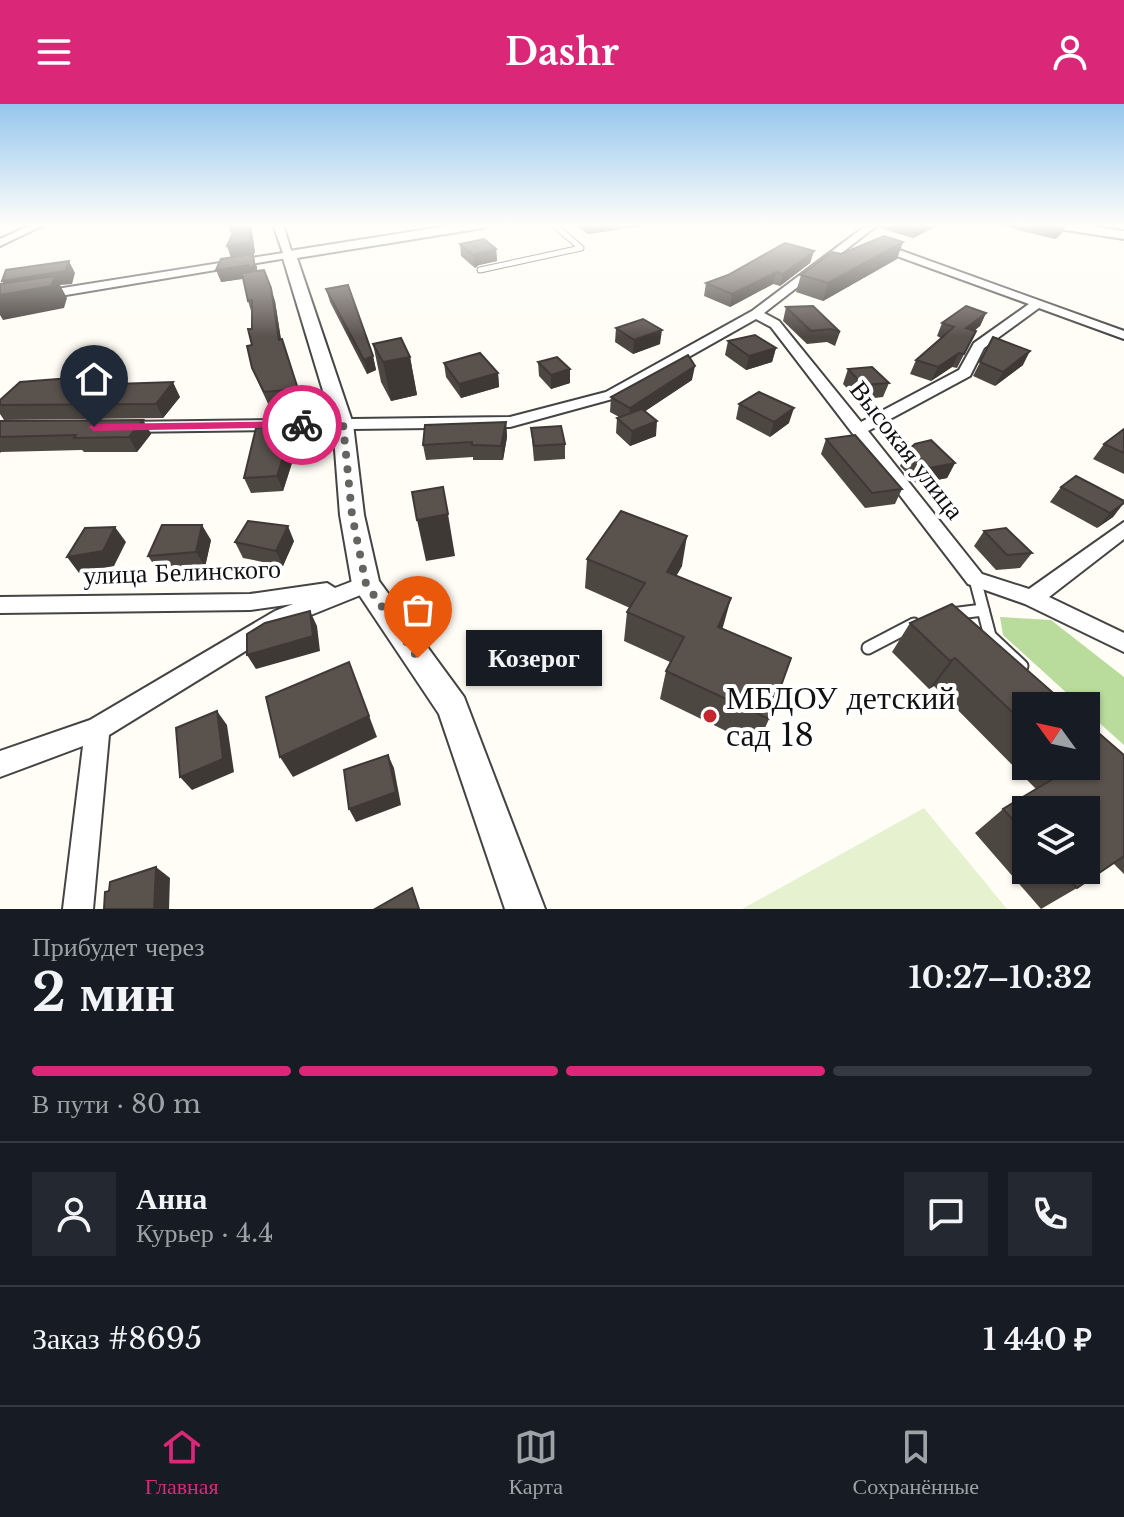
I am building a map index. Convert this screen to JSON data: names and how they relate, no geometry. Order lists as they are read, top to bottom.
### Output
{
  "streets": {
    "street": ["Высокая улица", "улица Белинского"]
  },
  "places": ["Козерог", "МБДОУ детский сад 18"],
  "north": "top left",
  "page": {
    "header": "Dashr",
    "bubble": "Козерог",
    "heading": ["2 мин", "Прибудет через", "10:27–10:32"],
    "panel": [
      "Анна",
      "Курьер · 4.4",
      "Заказ #8695",
      "1 440 ₽"
    ],
    "bar": "В пути · 80 m",
    "tabs": ["Главная", "Карта", "Сохранённые"]
  }
}
